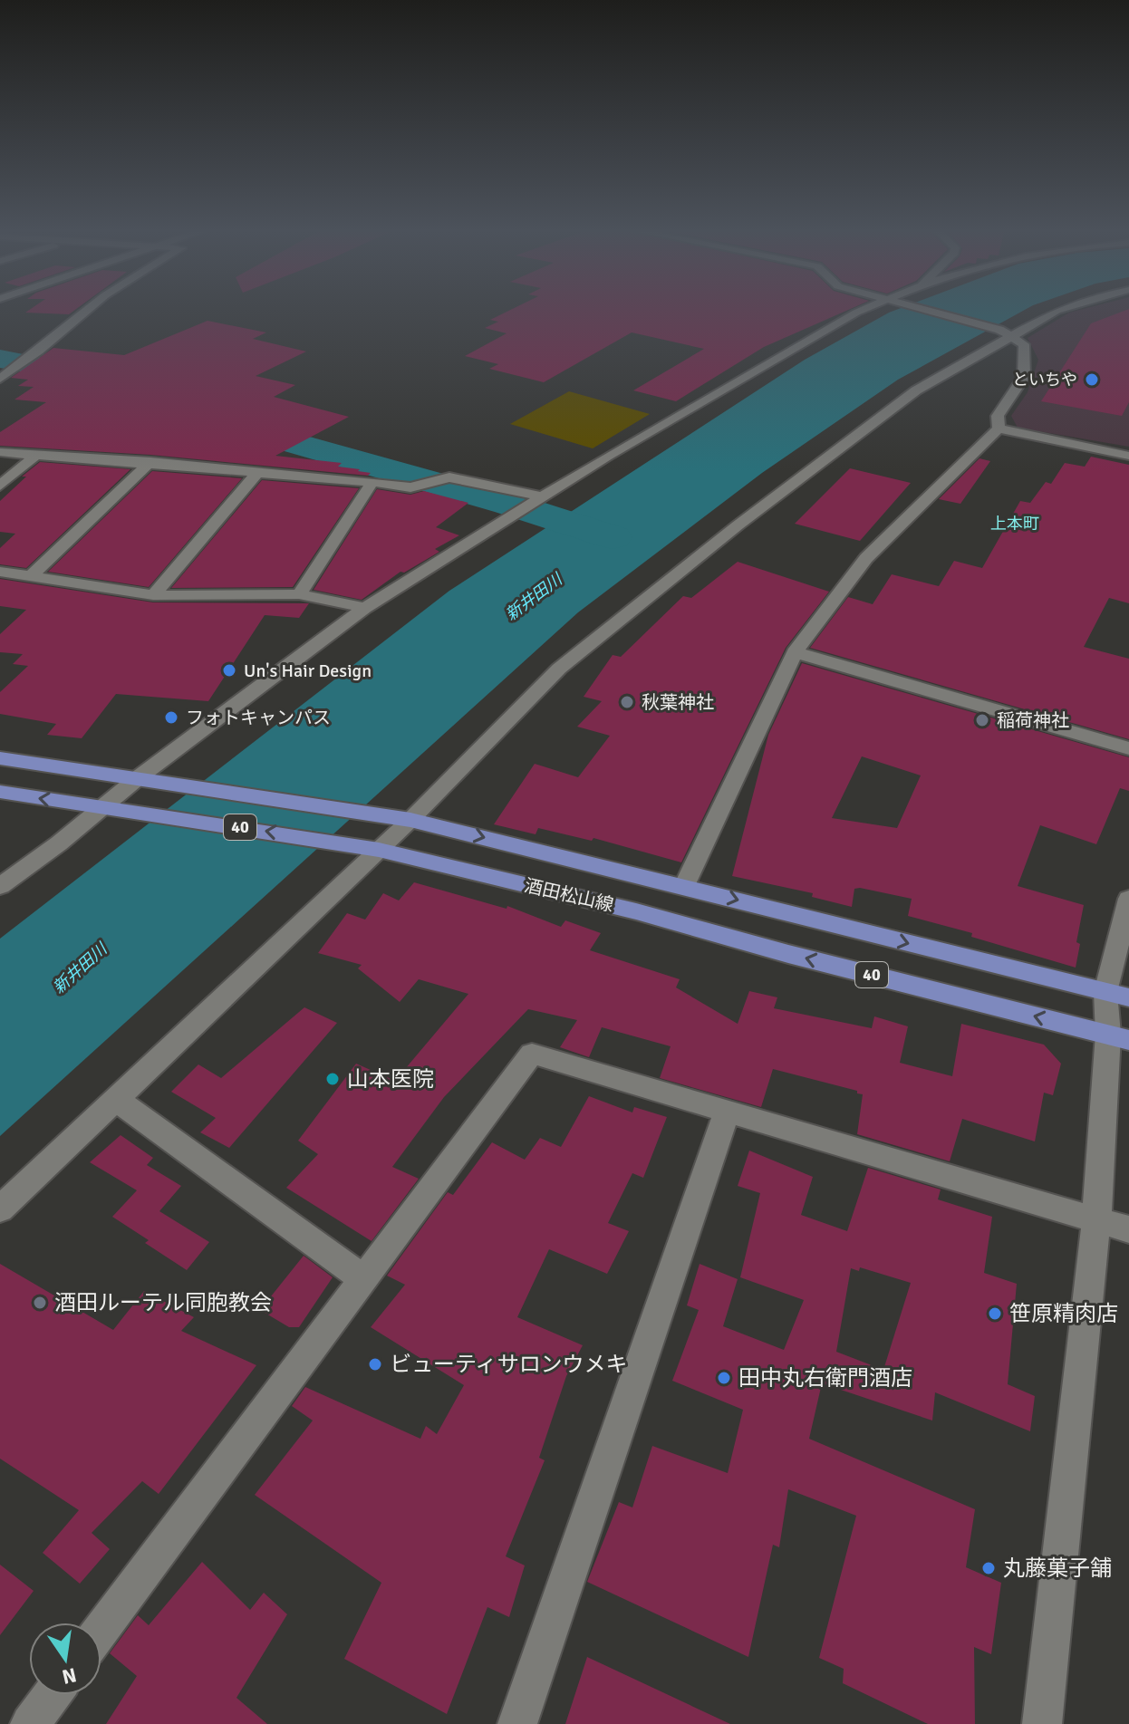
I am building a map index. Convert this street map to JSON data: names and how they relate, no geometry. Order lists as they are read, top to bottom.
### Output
{
  "streets": {
    "main road": ["40", "酒田松山線"]
  },
  "districts": ["上本町"],
  "water": ["新井田川"],
  "places": [
    "といちや",
    "Un's Hair Design",
    "秋葉神社",
    "フォトキャンパス",
    "稲荷神社",
    "山本医院",
    "酒田ルーテル同胞教会",
    "笹原精肉店",
    "ビューティサロンウメキ",
    "田中丸右衛門酒店",
    "丸藤菓子舗"
  ],
  "north": "bottom"
}
